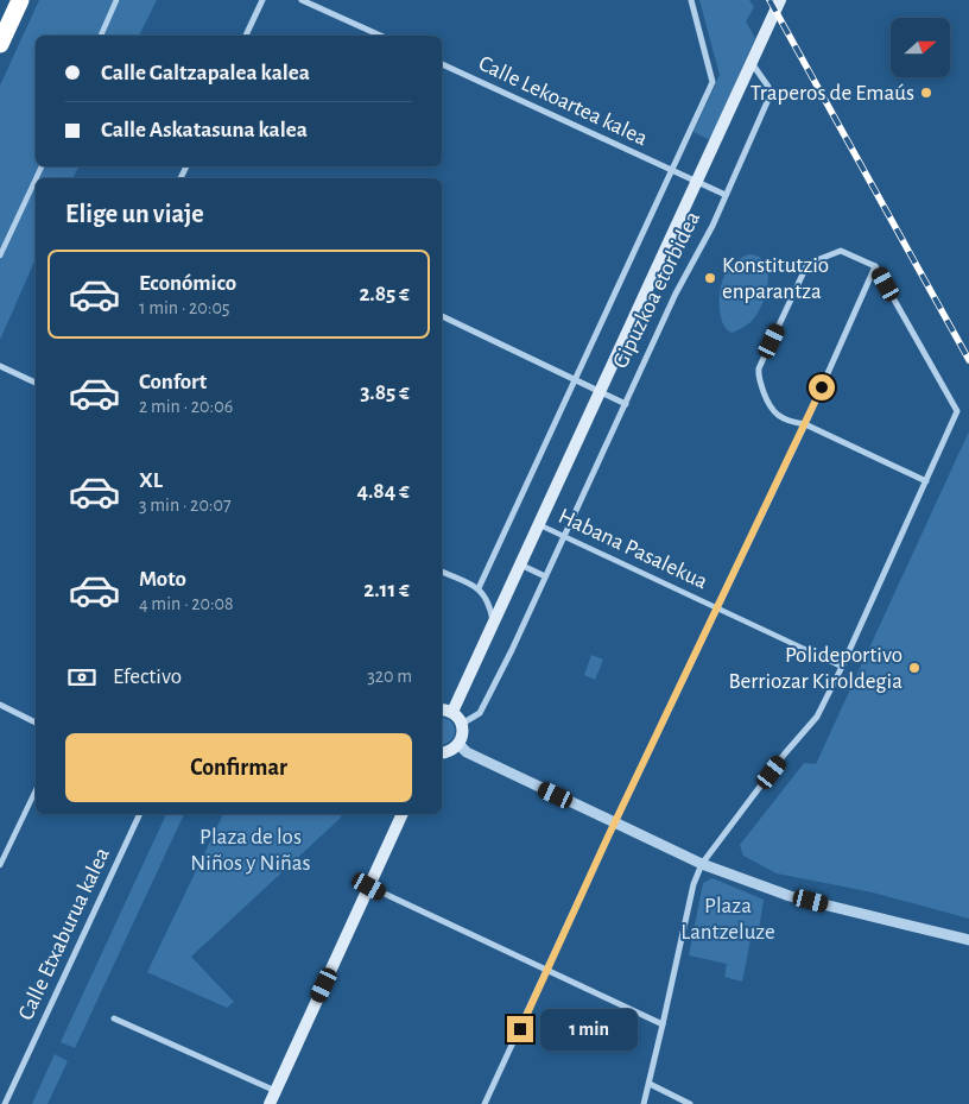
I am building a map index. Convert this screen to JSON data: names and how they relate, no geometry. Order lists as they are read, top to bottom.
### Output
{
  "streets": {
    "main road": ["Gipuzkoa etorbidea"],
    "street": ["Calle Lekoartea kalea", "Habana Pasalekua", "Calle Etxaburua kalea"]
  },
  "crossings": [
    ["Calle Lekoartea kalea", "Gipuzkoa etorbidea"],
    ["Gipuzkoa etorbidea", "Habana Pasalekua"]
  ],
  "parks": ["Plaza de los Niños y Niñas", "Plaza Lantzeluze"],
  "places": ["Traperos de Emaús", "Konstitutzio enparantza", "Polideportivo Berriozar Kiroldegia"],
  "north": "right",
  "page": {
    "banner": ["Calle Galtzapalea kalea", "Calle Askatasuna kalea"],
    "heading": "Elige un viaje",
    "list": [
      {
        "name": "Económico",
        "note": "1 min · 20:05",
        "value": "2.85 €"
      },
      {
        "name": "Confort",
        "note": "2 min · 20:06",
        "value": "3.85 €"
      },
      {
        "name": "XL",
        "note": "3 min · 20:07",
        "value": "4.84 €"
      },
      {
        "name": "Moto",
        "note": "4 min · 20:08",
        "value": "2.11 €"
      }
    ],
    "pay": ["Efectivo", "320 m"],
    "buttons": "Confirmar",
    "bubble": "1 min"
  }
}
